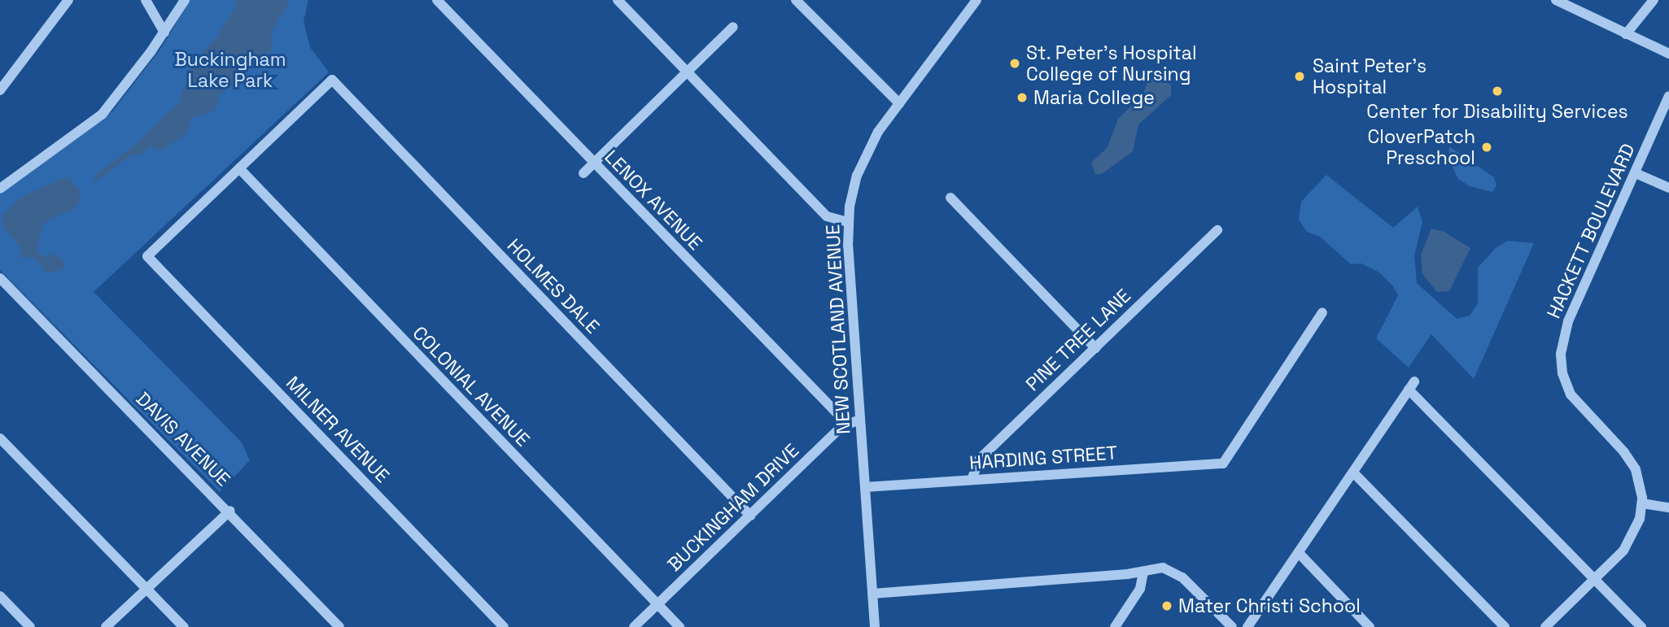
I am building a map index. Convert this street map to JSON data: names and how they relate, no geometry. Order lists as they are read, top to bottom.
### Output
{
  "streets": {
    "street": [
      "LENOX AVENUE",
      "HACKETT BOULEVARD",
      "HOLMES DALE",
      "NEW SCOTLAND AVENUE",
      "PINE TREE LANE",
      "COLONIAL AVENUE",
      "MILNER AVENUE",
      "DAVIS AVENUE",
      "HARDING STREET",
      "BUCKINGHAM DRIVE"
    ]
  },
  "crossings": [
    ["LENOX AVENUE", "BUCKINGHAM DRIVE"],
    ["HOLMES DALE", "COLONIAL AVENUE"],
    ["HOLMES DALE", "MILNER AVENUE"],
    ["HOLMES DALE", "BUCKINGHAM DRIVE"],
    ["NEW SCOTLAND AVENUE", "HARDING STREET"],
    ["PINE TREE LANE", "HARDING STREET"],
    ["COLONIAL AVENUE", "MILNER AVENUE"],
    ["COLONIAL AVENUE", "BUCKINGHAM DRIVE"]
  ],
  "parks": ["Buckingham Lake Park"],
  "places": [
    "St. Peter’s Hospital College of Nursing",
    "Saint Peter's Hospital",
    "Center for Disability Services",
    "Maria College",
    "CloverPatch Preschool",
    "Mater Christi School"
  ]
}
